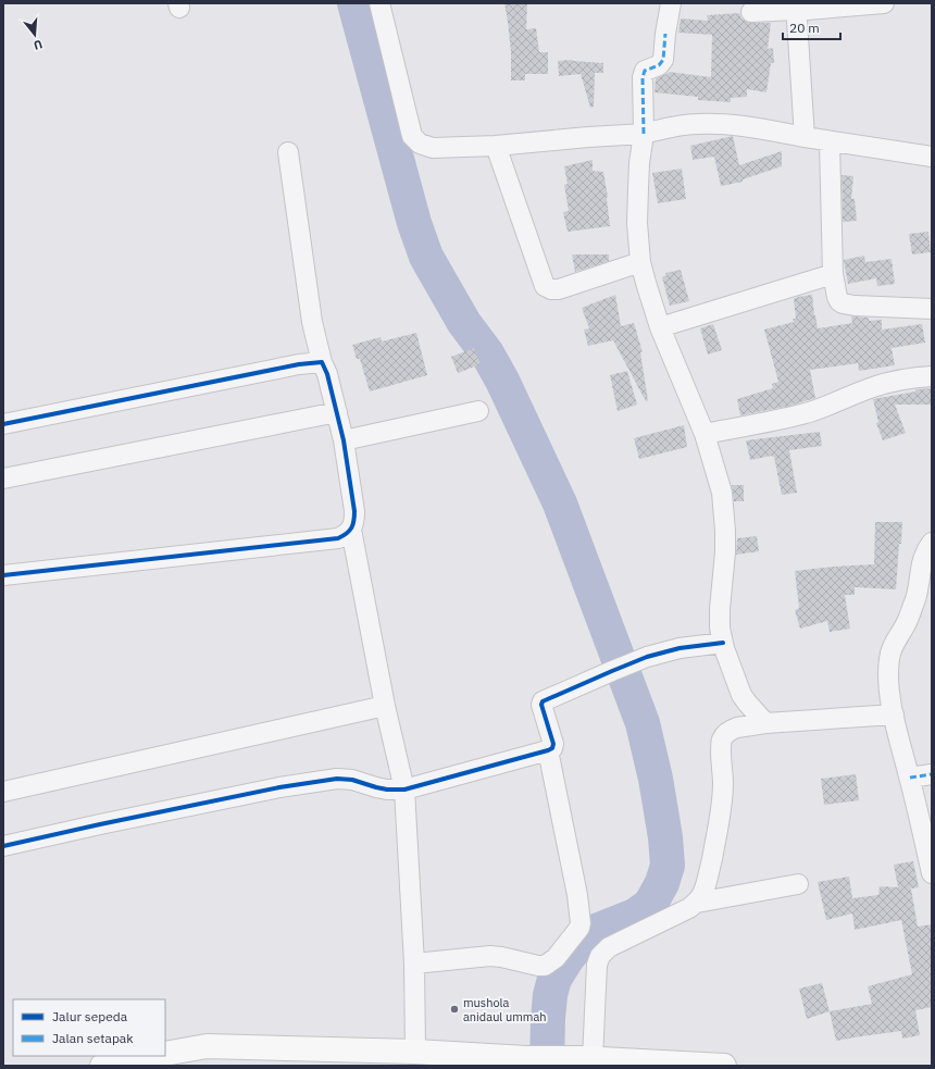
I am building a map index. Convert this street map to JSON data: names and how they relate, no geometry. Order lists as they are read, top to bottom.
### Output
{
  "places": ["mushola anidaul ummah"],
  "legend": ["Jalur sepeda", "Jalan setapak"],
  "scale_bar": "20 m",
  "north": "bottom"
}
